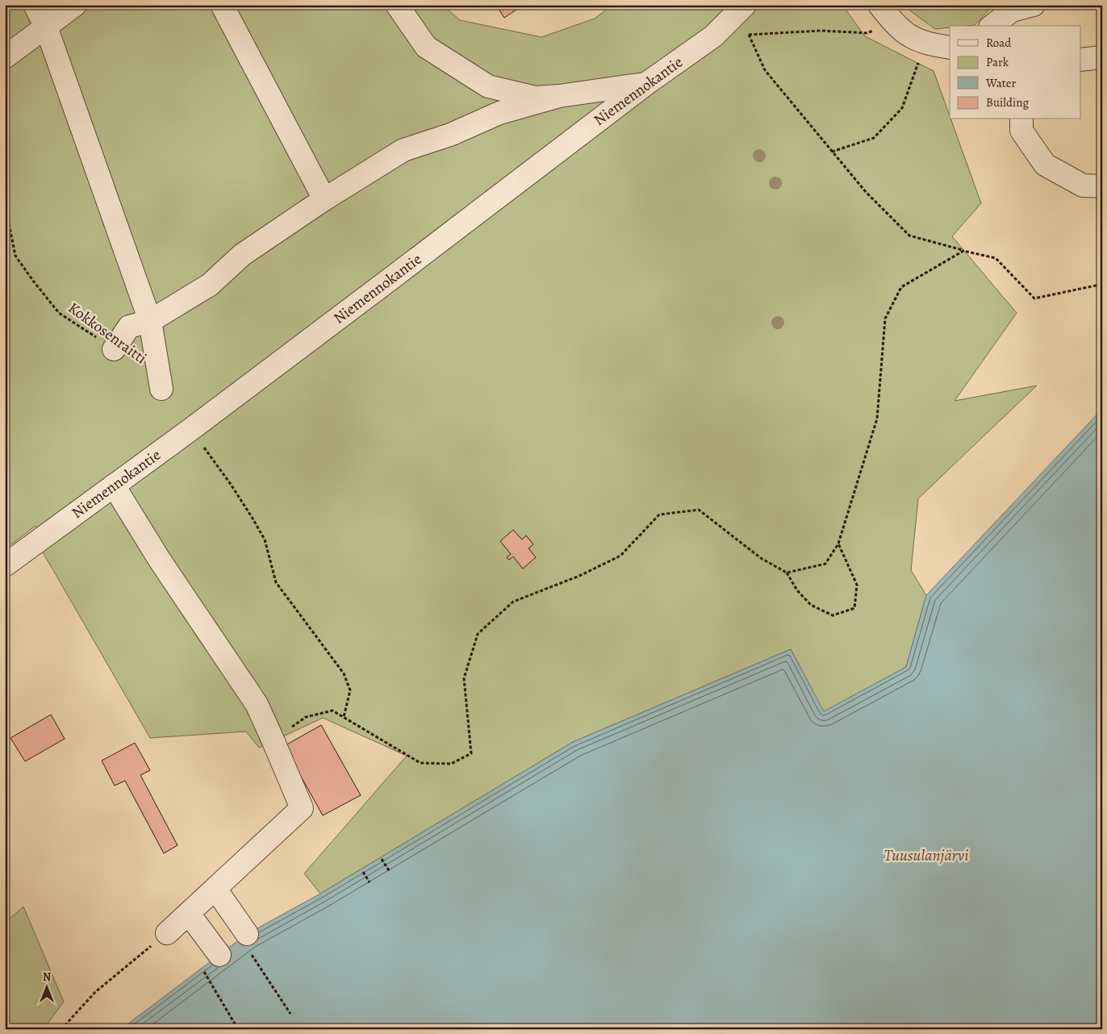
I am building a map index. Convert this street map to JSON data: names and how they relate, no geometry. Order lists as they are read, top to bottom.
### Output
{
  "streets": {
    "street": ["Niemennokantie"],
    "path": ["Kokkosenraitti"]
  },
  "water": ["Tuusulanjärvi"],
  "legend": [
    "Road",
    "Park",
    "Water",
    "Building"
  ],
  "north": "top"
}
